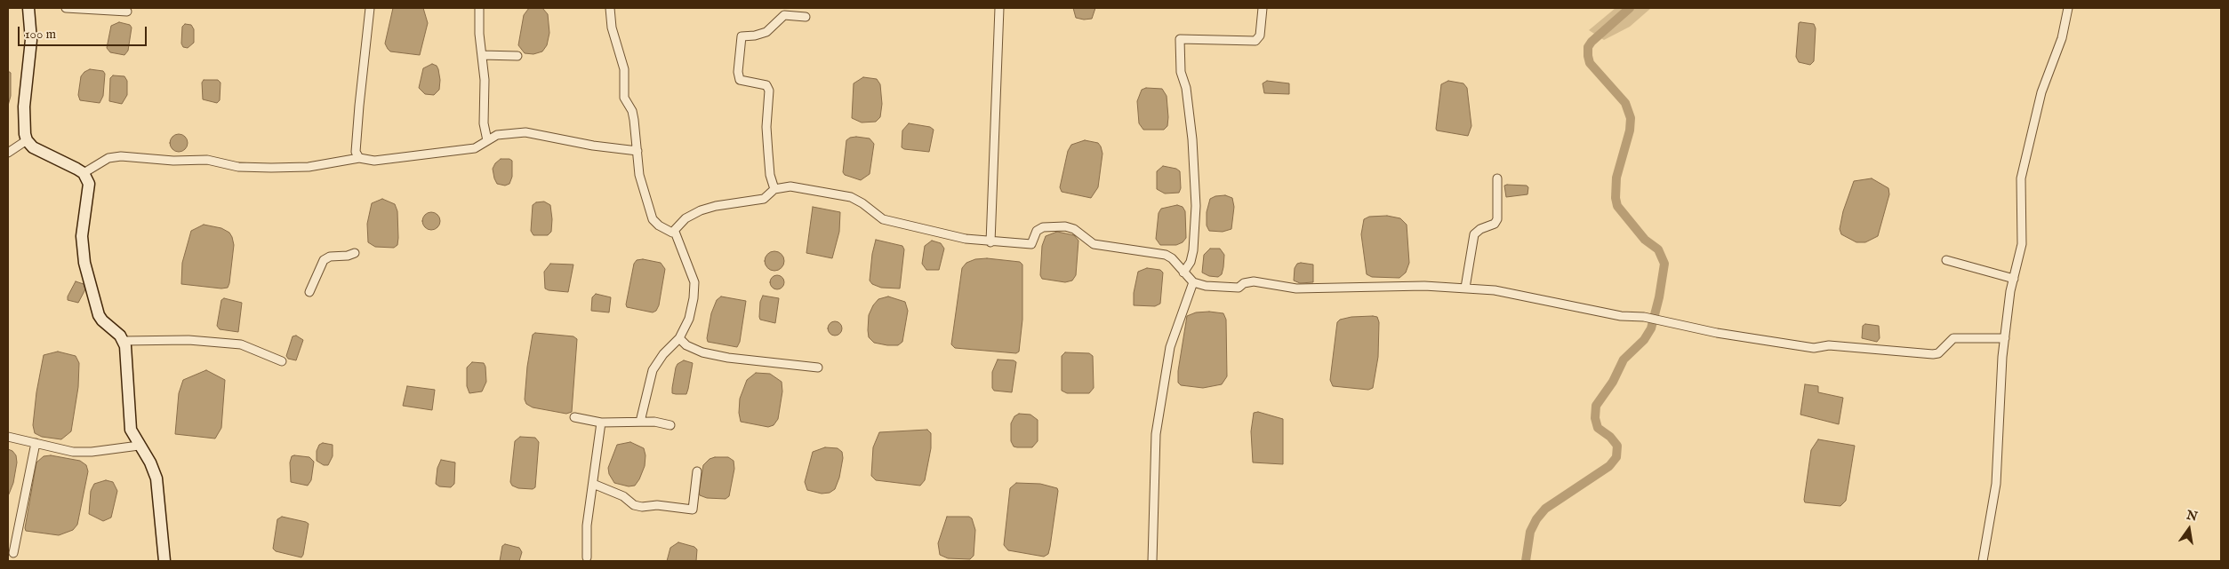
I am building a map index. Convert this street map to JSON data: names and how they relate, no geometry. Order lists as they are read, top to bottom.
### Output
{
  "scale_bar": "100 m",
  "north": "top"
}
